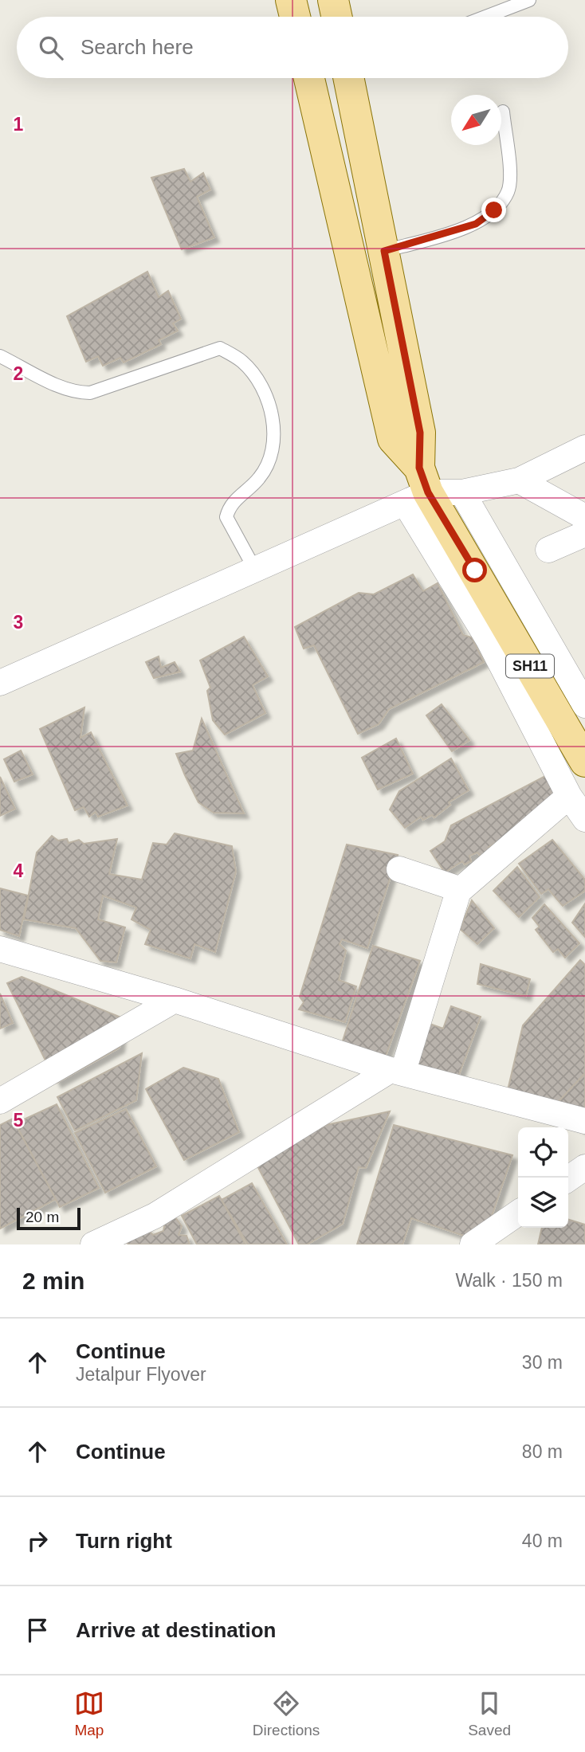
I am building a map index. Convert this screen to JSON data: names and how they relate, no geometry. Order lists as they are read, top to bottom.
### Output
{
  "streets": {
    "main road": ["SH11"]
  },
  "scale_bar": "20 m",
  "north": "bottom left",
  "page": {
    "search": "Search here",
    "scale": "20 m",
    "heading": ["2 min", "Walk · 150 m"],
    "list": [
      ["Continue", "Jetalpur Flyover", "30 m"],
      ["Continue", "80 m"],
      ["Turn right", "40 m"],
      "Arrive at destination"
    ],
    "nav": ["Map", "Directions", "Saved"]
  },
  "grid": {
    "rows": [
      "1",
      "2",
      "3",
      "4",
      "5"
    ]
  }
}
